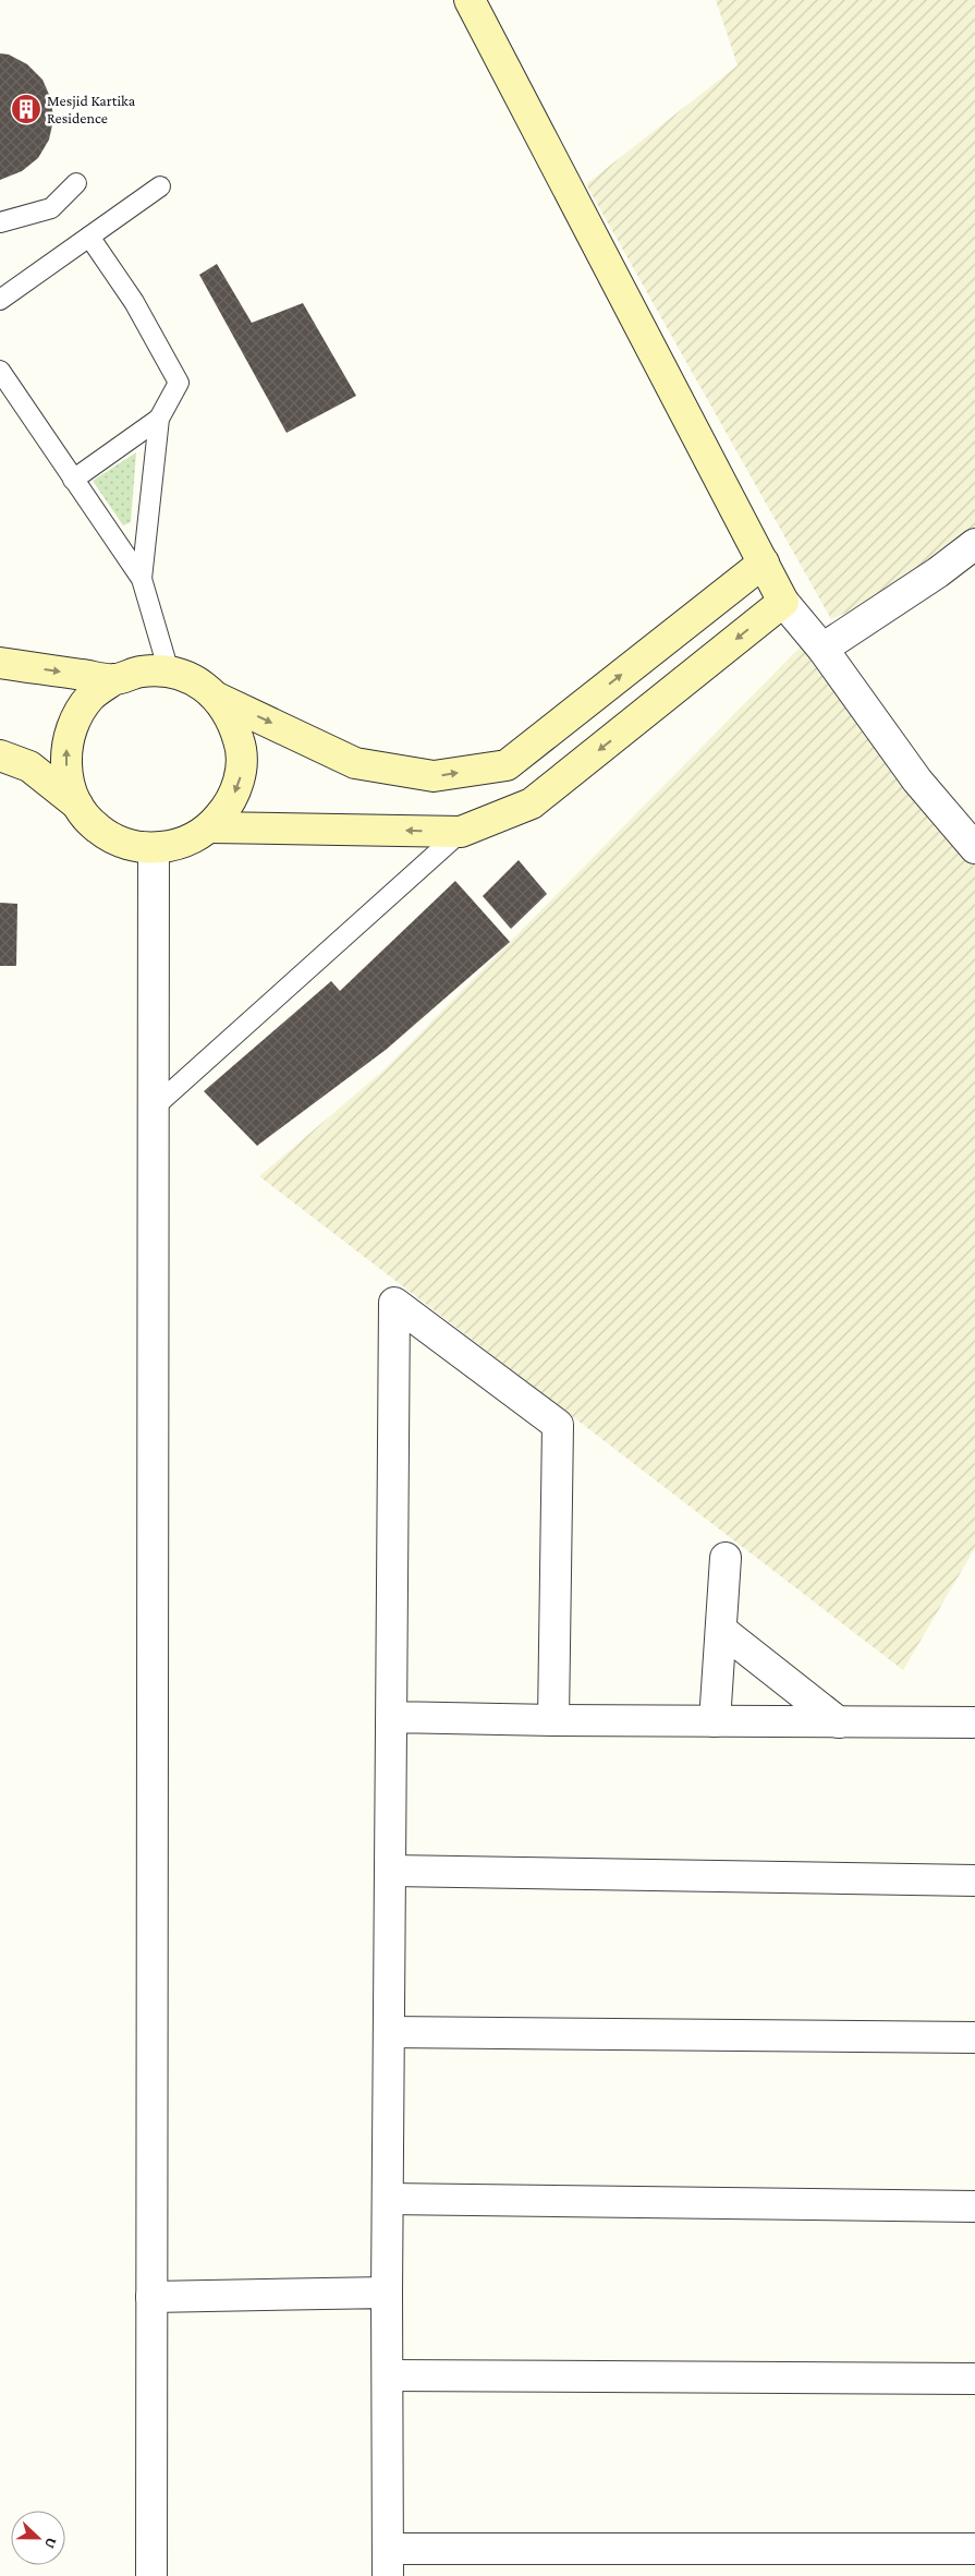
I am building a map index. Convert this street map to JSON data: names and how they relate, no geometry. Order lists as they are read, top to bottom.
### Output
{
  "places": {
    "building": ["Mesjid Kartika Residence"]
  },
  "north": "right"
}
